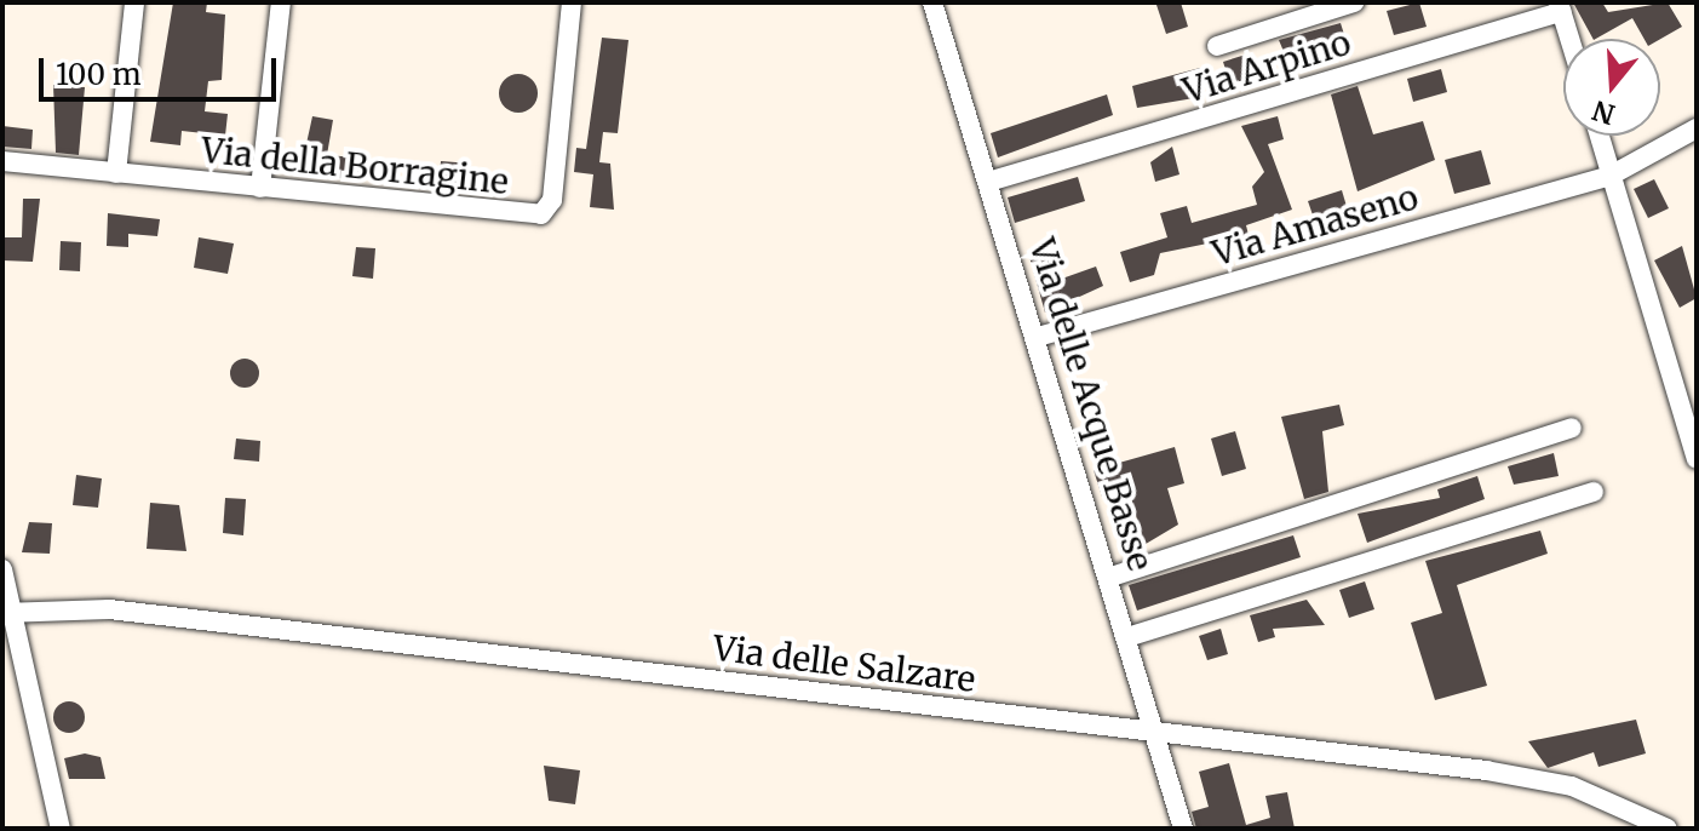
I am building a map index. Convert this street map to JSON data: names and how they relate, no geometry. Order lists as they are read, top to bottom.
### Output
{
  "streets": {
    "street": [
      "Via Arpino",
      "Via della Borragine",
      "Via Amaseno",
      "Via delle Acque Basse",
      "Via delle Salzare"
    ]
  },
  "crossings": [
    ["Via Arpino", "Via delle Acque Basse"],
    ["Via Amaseno", "Via delle Acque Basse"],
    ["Via delle Acque Basse", "Via delle Salzare"]
  ],
  "scale_bar": "100 m",
  "north": "bottom"
}
